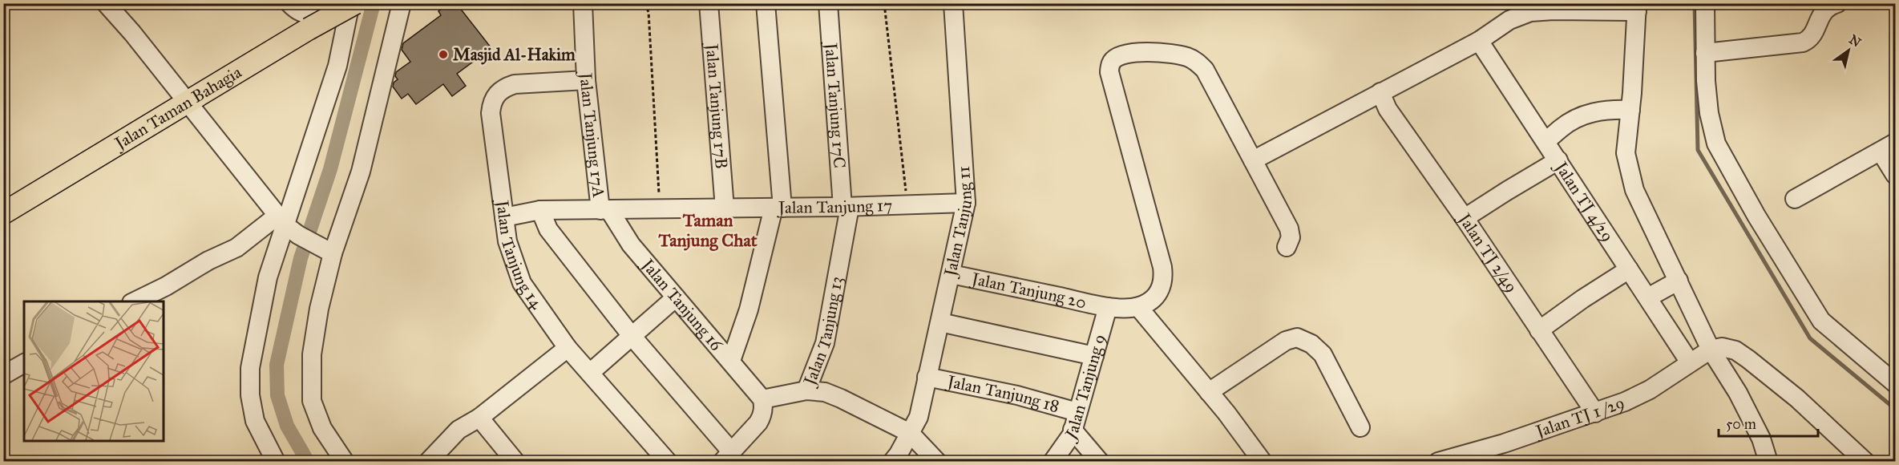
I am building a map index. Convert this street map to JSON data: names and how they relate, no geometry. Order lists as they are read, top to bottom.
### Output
{
  "streets": {
    "main road": ["Jalan Taman Bahagia"],
    "street": [
      "Jalan Tanjung 17C",
      "Jalan Tanjung 17B",
      "Jalan Tanjung 17A",
      "Jalan TJ 4/29",
      "Jalan Tanjung 17",
      "Jalan Tanjung 11",
      "Jalan TJ 2/49",
      "Jalan Tanjung 14",
      "Jalan Tanjung 20",
      "Jalan Tanjung 16",
      "Jalan Tanjung 13",
      "Jalan Tanjung 9",
      "Jalan Tanjung 18",
      "Jalan TJ 1 /29"
    ]
  },
  "crossings": [
    ["Jalan Tanjung 17C", "Jalan Tanjung 17"],
    ["Jalan Tanjung 17C", "Jalan Tanjung 13"],
    ["Jalan Tanjung 17B", "Jalan Tanjung 17"],
    ["Jalan Tanjung 17A", "Jalan Tanjung 17"],
    ["Jalan Tanjung 17A", "Jalan Tanjung 14"],
    ["Jalan Tanjung 17A", "Jalan Tanjung 16"],
    ["Jalan TJ 4/29", "Jalan TJ 1 /29"],
    ["Jalan Tanjung 17", "Jalan Tanjung 11"],
    ["Jalan Tanjung 17", "Jalan Tanjung 14"],
    ["Jalan Tanjung 17", "Jalan Tanjung 16"],
    ["Jalan Tanjung 17", "Jalan Tanjung 13"],
    ["Jalan Tanjung 11", "Jalan Tanjung 20"],
    ["Jalan Tanjung 11", "Jalan Tanjung 18"],
    ["Jalan TJ 2/49", "Jalan TJ 1 /29"],
    ["Jalan Tanjung 20", "Jalan Tanjung 9"],
    ["Jalan Tanjung 16", "Jalan Tanjung 13"],
    ["Jalan Tanjung 9", "Jalan Tanjung 18"]
  ],
  "districts": ["Taman Tanjung Chat"],
  "places": ["Masjid Al-Hakim"],
  "scale_bar": "50 m",
  "north": "top right"
}
